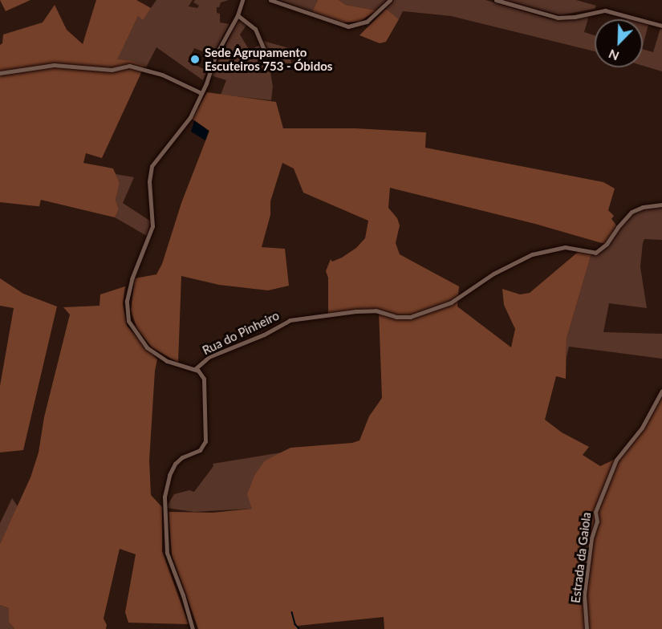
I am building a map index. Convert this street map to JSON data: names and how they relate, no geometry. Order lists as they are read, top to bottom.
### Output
{
  "streets": {
    "street": ["Rua do Pinheiro", "Estrada da Gaiola"]
  },
  "places": ["Sede Agrupamento Escuteiros 753 - Óbidos"],
  "north": "bottom left"
}
